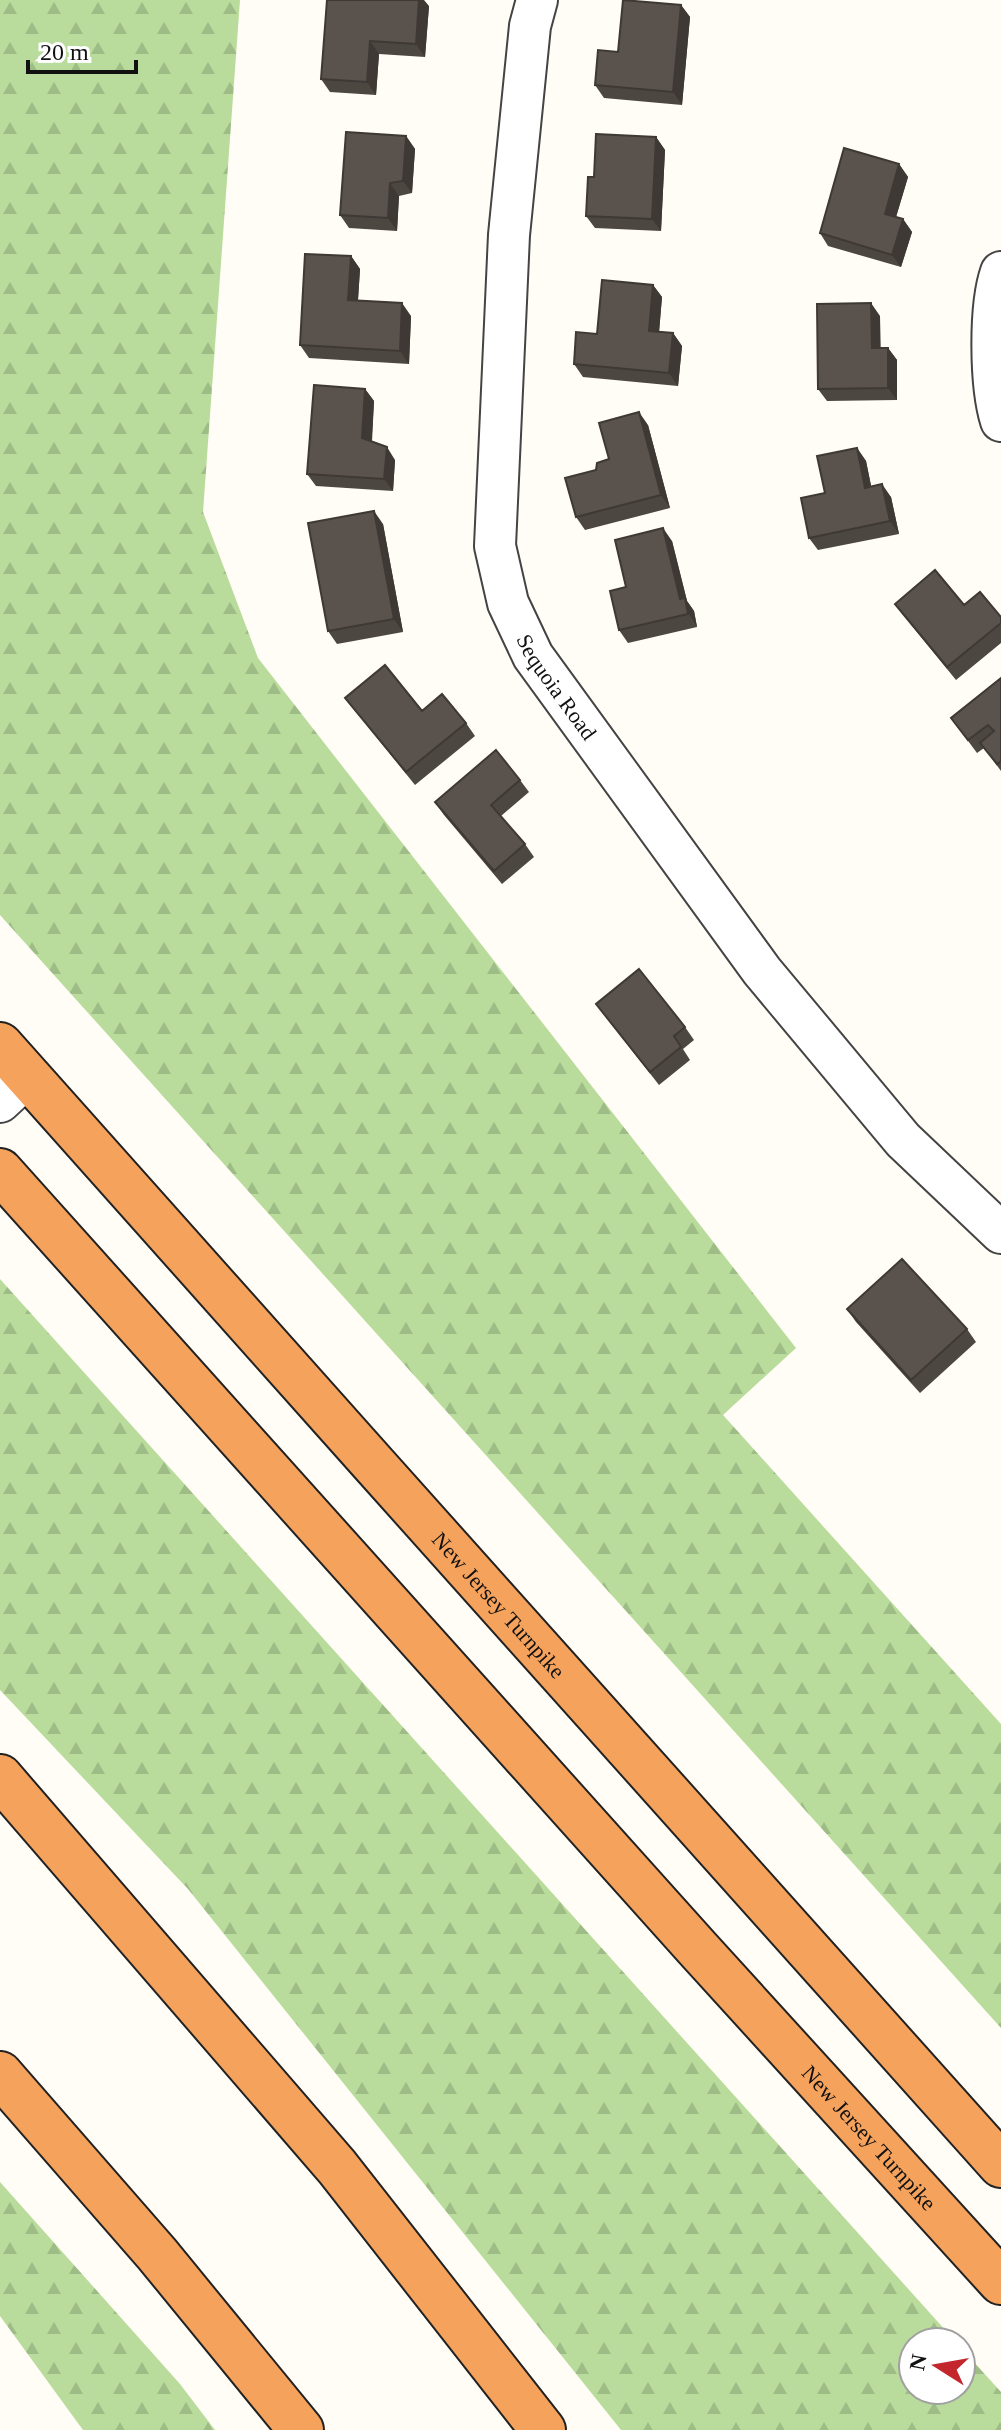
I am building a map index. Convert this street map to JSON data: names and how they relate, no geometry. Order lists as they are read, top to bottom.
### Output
{
  "streets": {
    "highway": ["New Jersey Turnpike"],
    "street": ["Sequoia Road"]
  },
  "scale_bar": "20 m",
  "north": "left"
}
